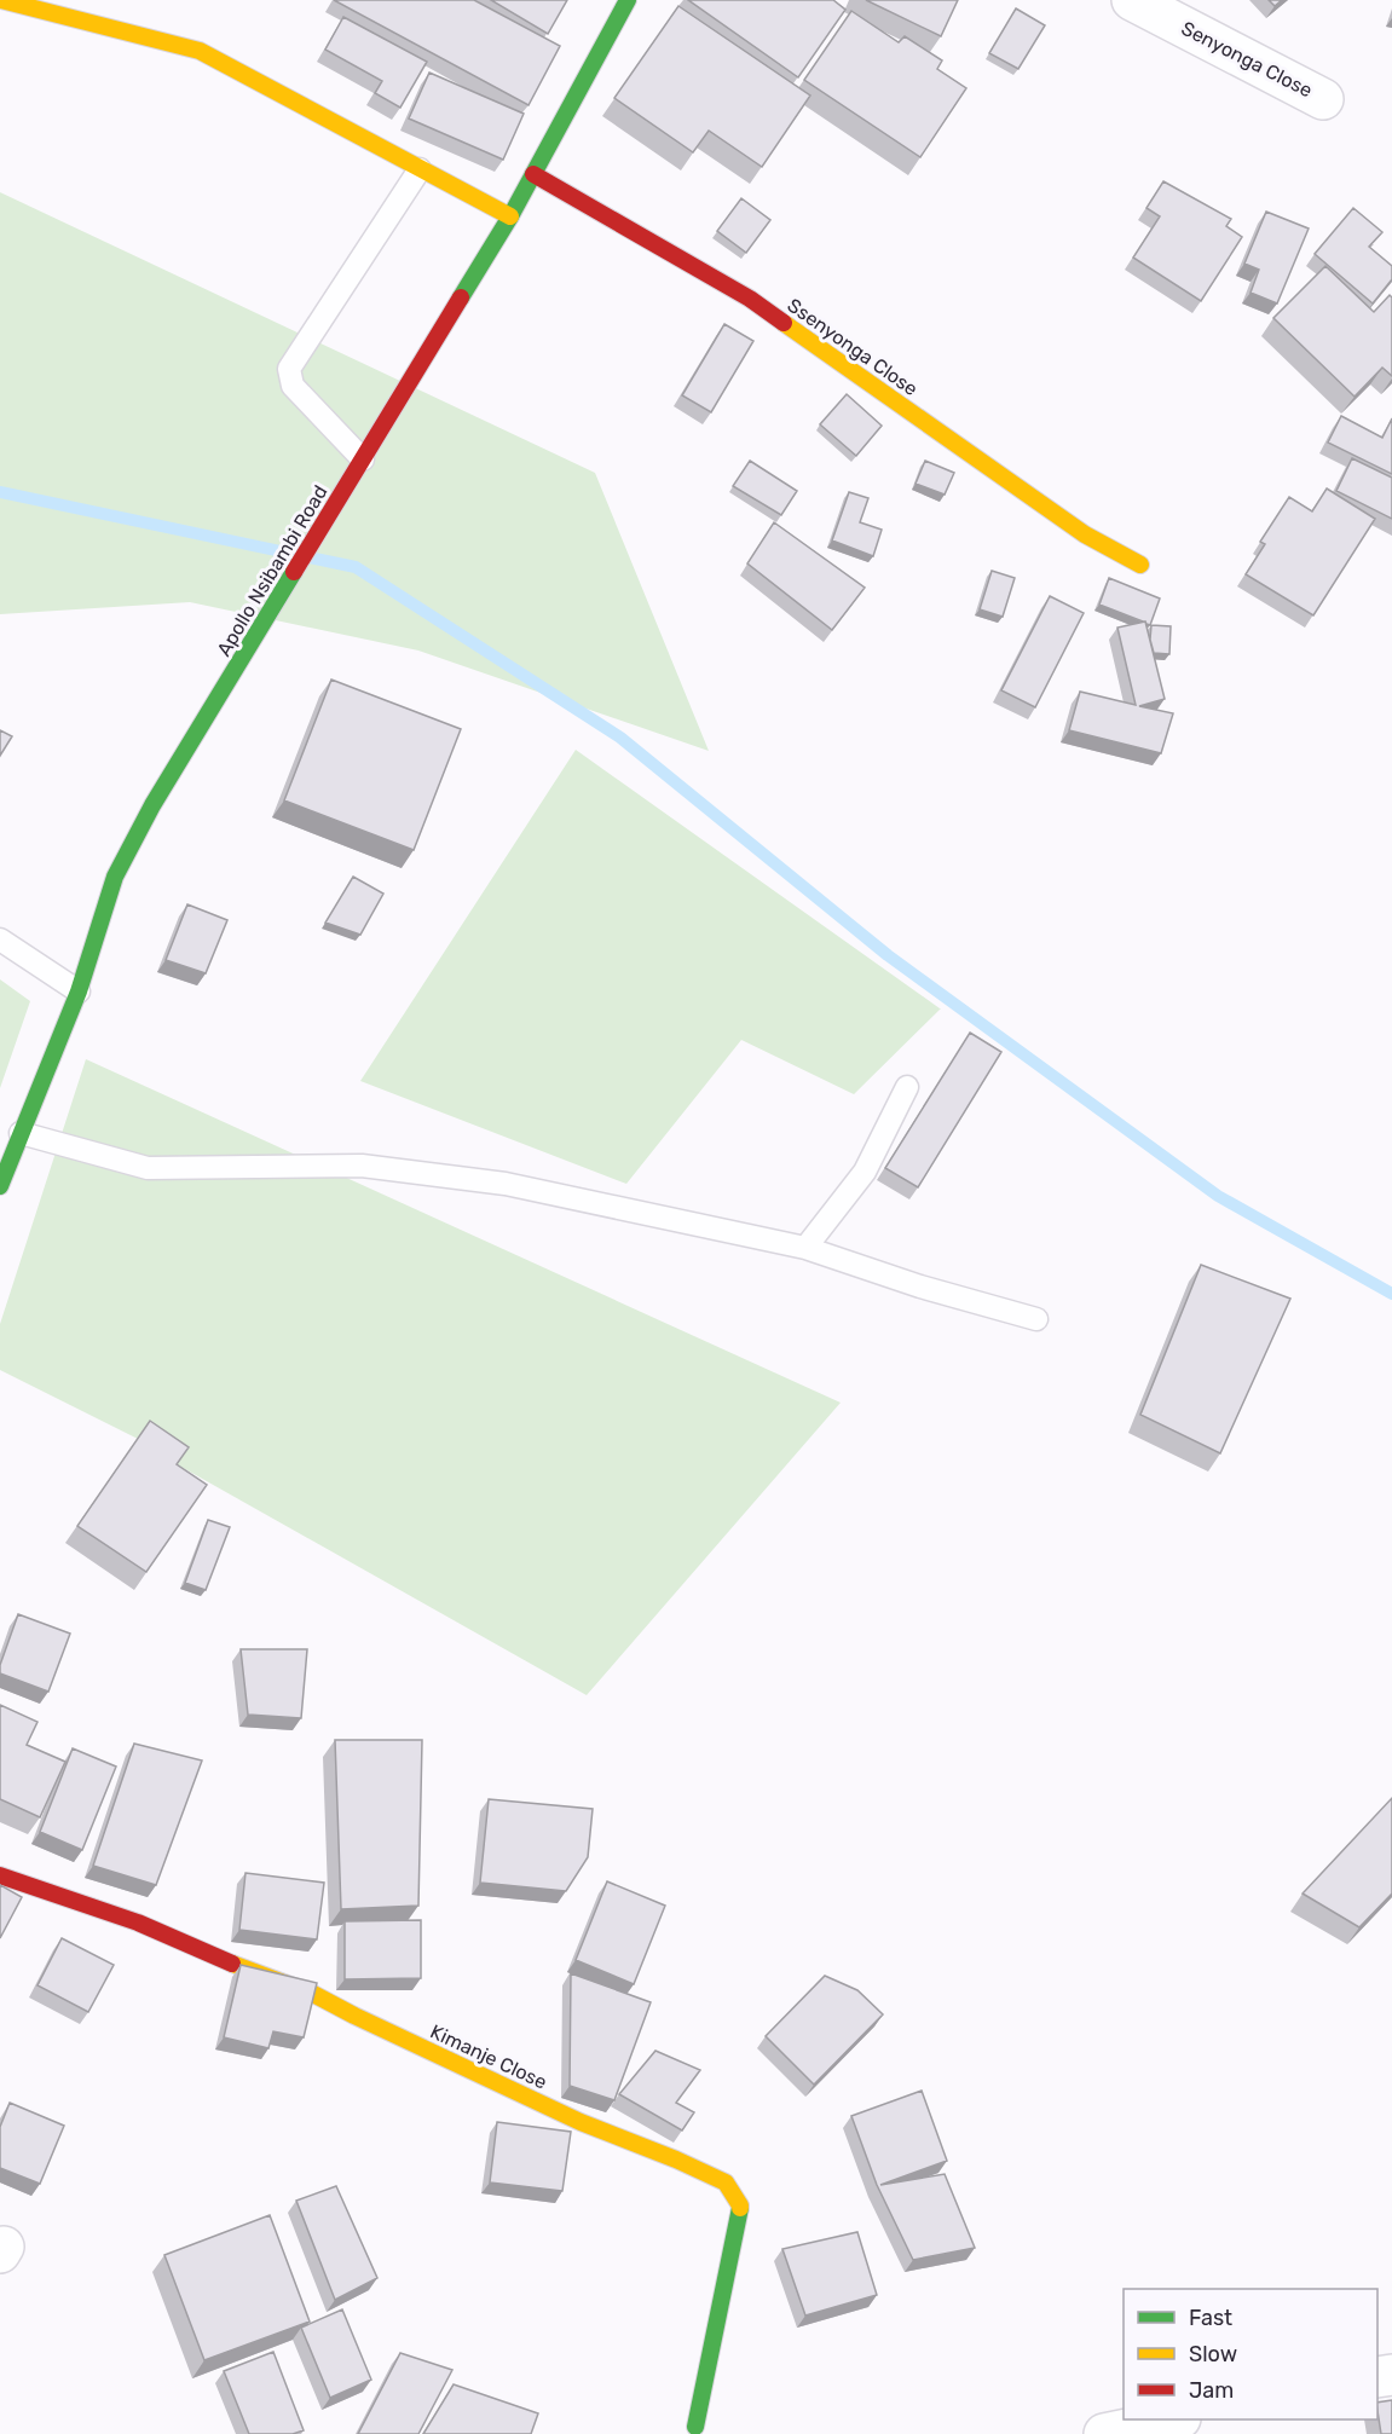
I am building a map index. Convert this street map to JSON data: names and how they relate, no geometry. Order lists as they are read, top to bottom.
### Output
{
  "streets": {
    "street": [
      "Senyonga Close",
      "Ssenyonga Close",
      "Apollo Nsibambi Road",
      "Kimanje Close"
    ]
  },
  "crossings": [
    ["Ssenyonga Close", "Apollo Nsibambi Road"]
  ],
  "legend": ["Fast", "Slow", "Jam"]
}
